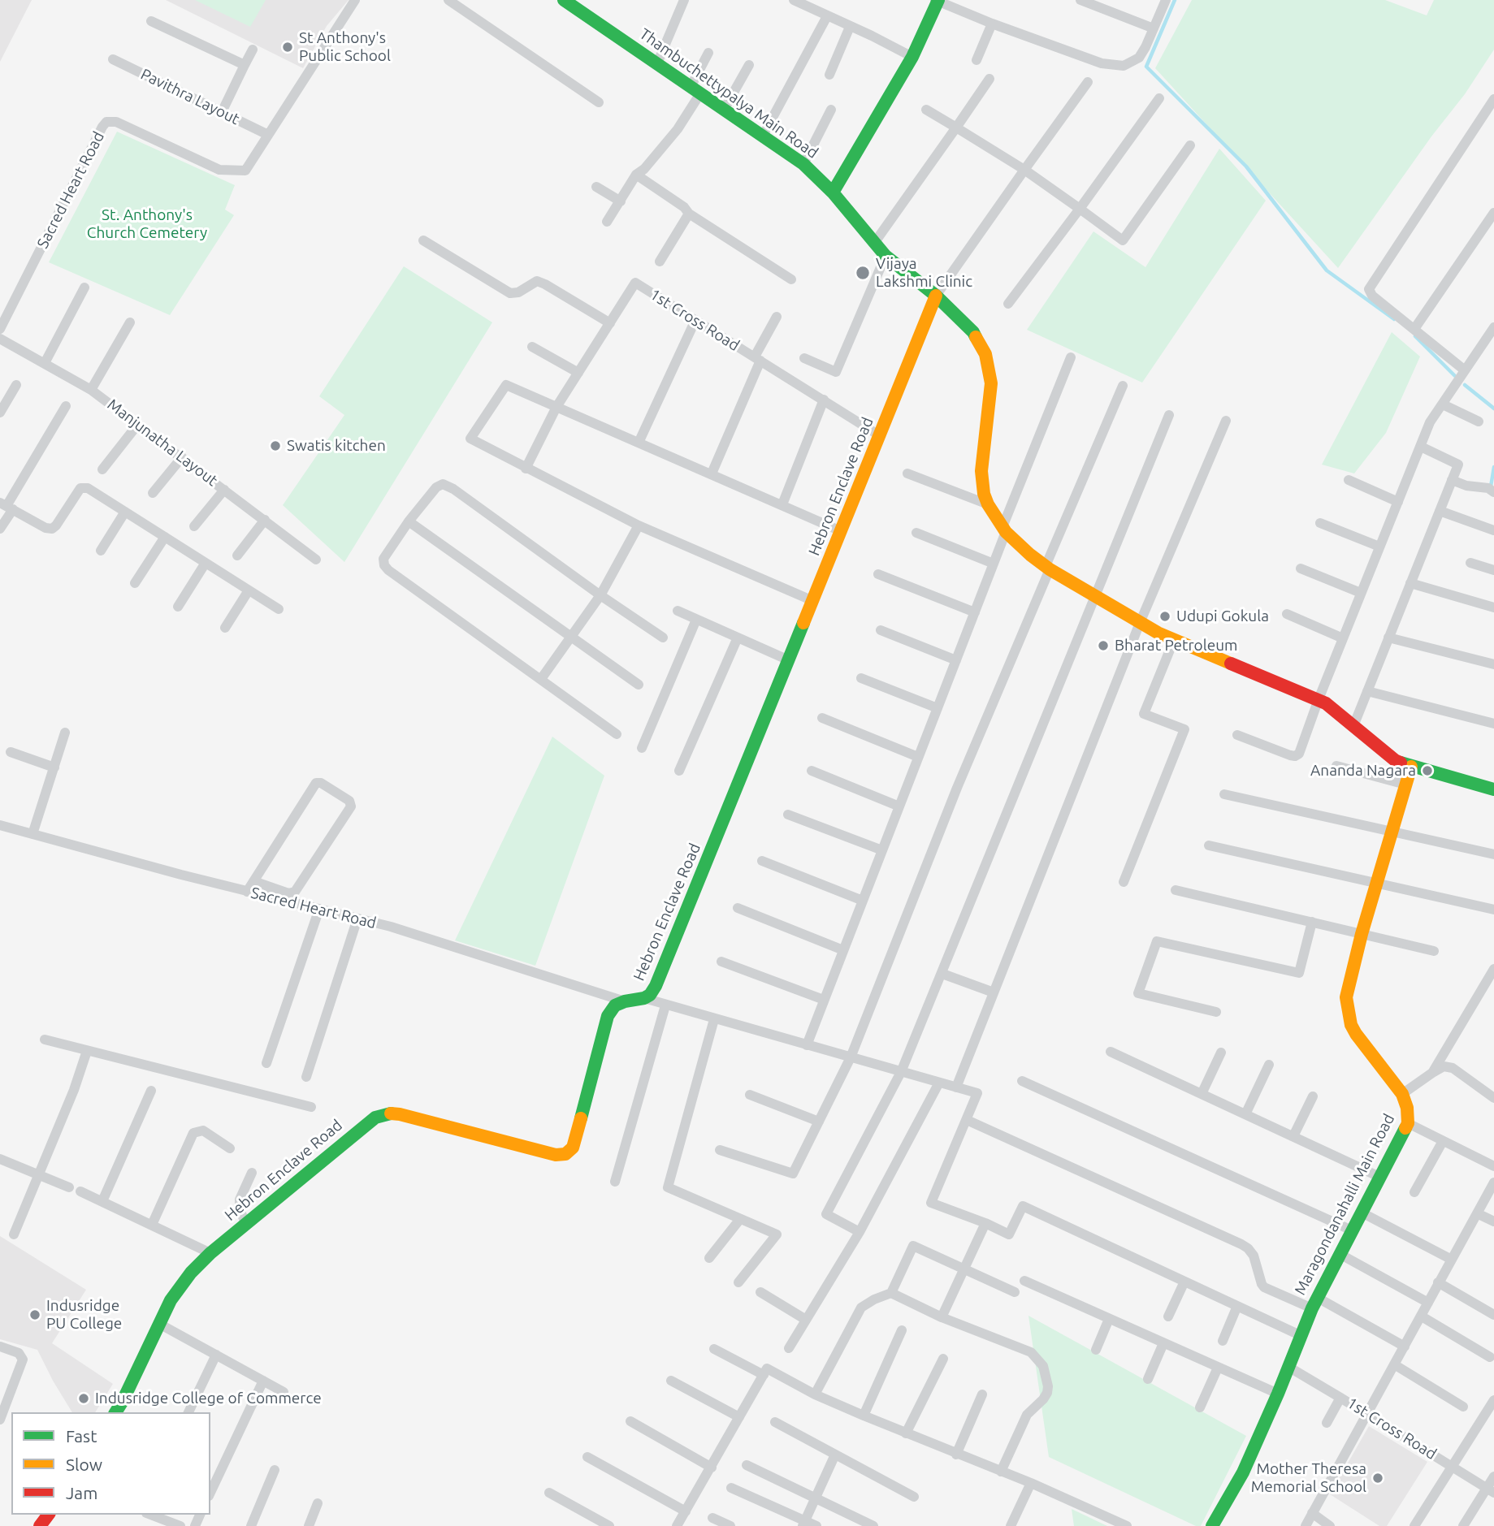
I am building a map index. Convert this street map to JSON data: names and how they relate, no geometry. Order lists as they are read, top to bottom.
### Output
{
  "streets": {
    "street": [
      "Thambuchettypalya Main Road",
      "Pavithra Layout",
      "Sacred Heart Road",
      "1st Cross Road",
      "Manjunatha Layout",
      "Hebron Enclave Road",
      "Maragondanahalli Main Road"
    ]
  },
  "crossings": [
    ["Thambuchettypalya Main Road", "Hebron Enclave Road"],
    ["Thambuchettypalya Main Road", "Maragondanahalli Main Road"],
    ["Pavithra Layout", "Sacred Heart Road"],
    ["Sacred Heart Road", "Hebron Enclave Road"],
    ["1st Cross Road", "Hebron Enclave Road"],
    ["1st Cross Road", "Maragondanahalli Main Road"]
  ],
  "parks": ["St. Anthony's Church Cemetery"],
  "places": [
    "St Anthony's Public School",
    "Vijaya Lakshmi Clinic",
    "Swatis kitchen",
    "Udupi Gokula",
    "Bharat Petroleum",
    "Ananda Nagara",
    "Indusridge PU College",
    "Indusridge College of Commerce",
    "Mother Theresa Memorial School"
  ],
  "legend": ["Fast", "Slow", "Jam"]
}
